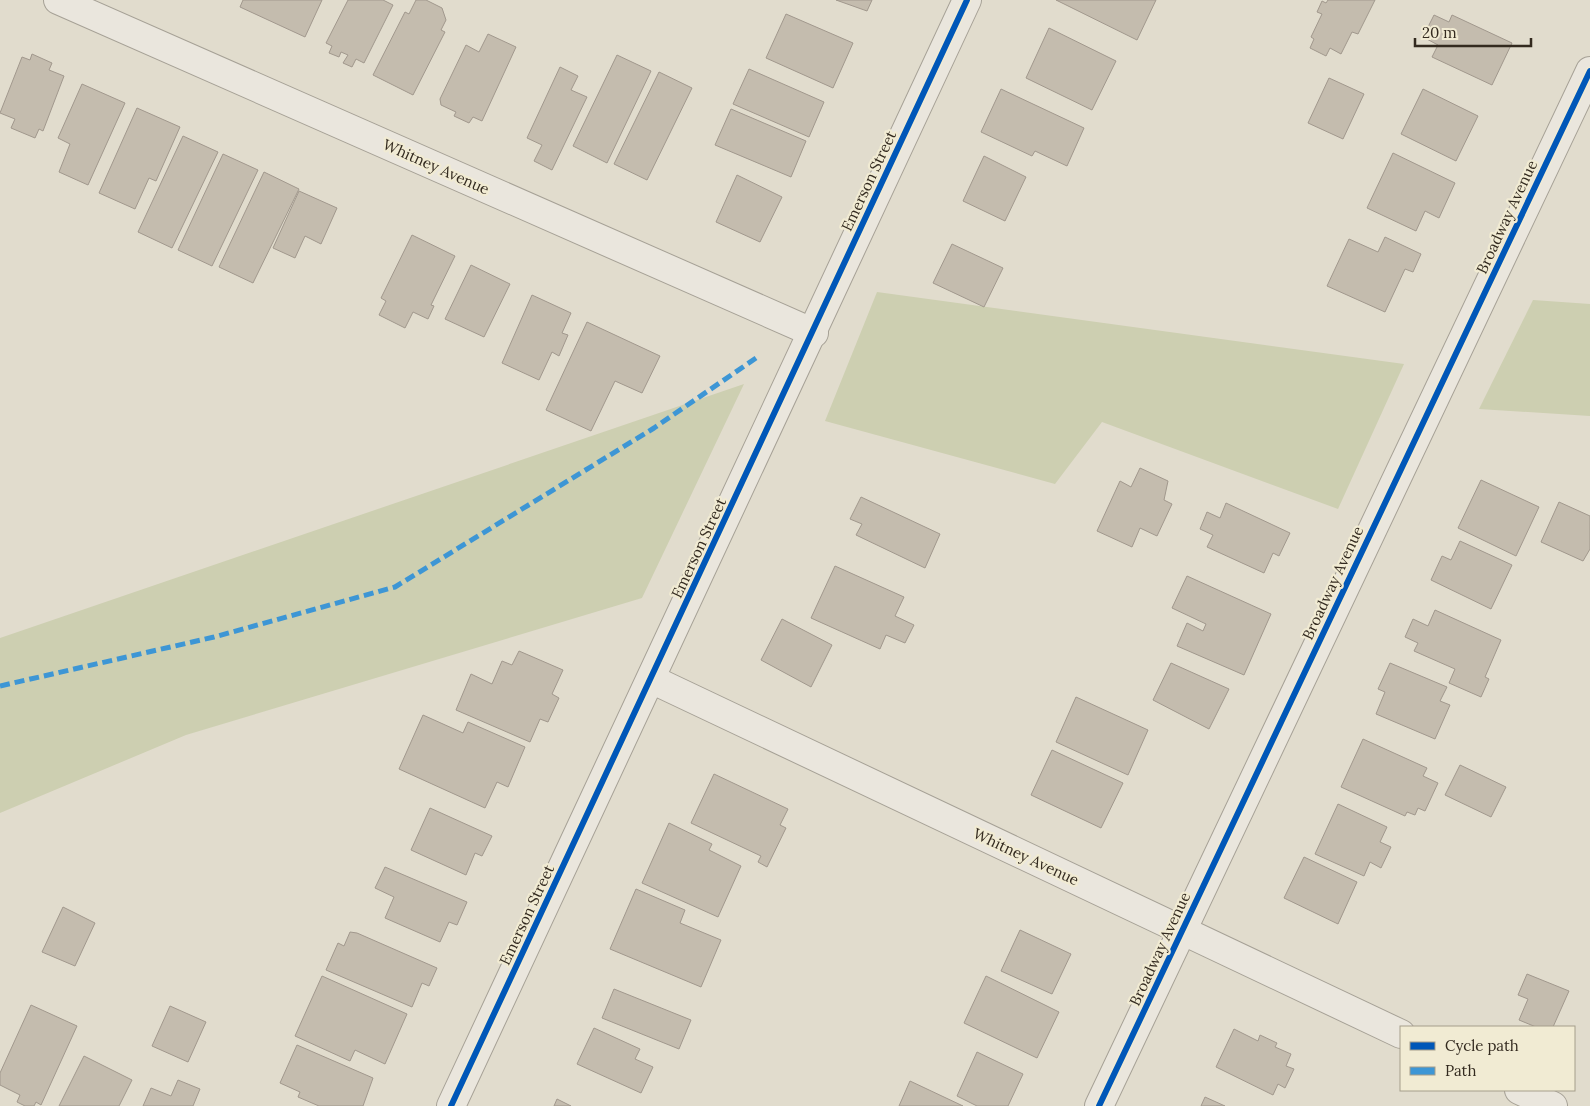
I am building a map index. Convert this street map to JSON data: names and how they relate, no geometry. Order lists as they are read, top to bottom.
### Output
{
  "streets": {
    "street": ["Whitney Avenue", "Emerson Street", "Broadway Avenue"]
  },
  "crossings": [
    ["Whitney Avenue", "Emerson Street"],
    ["Whitney Avenue", "Broadway Avenue"]
  ],
  "legend": ["Cycle path", "Path"],
  "scale_bar": "20 m"
}
